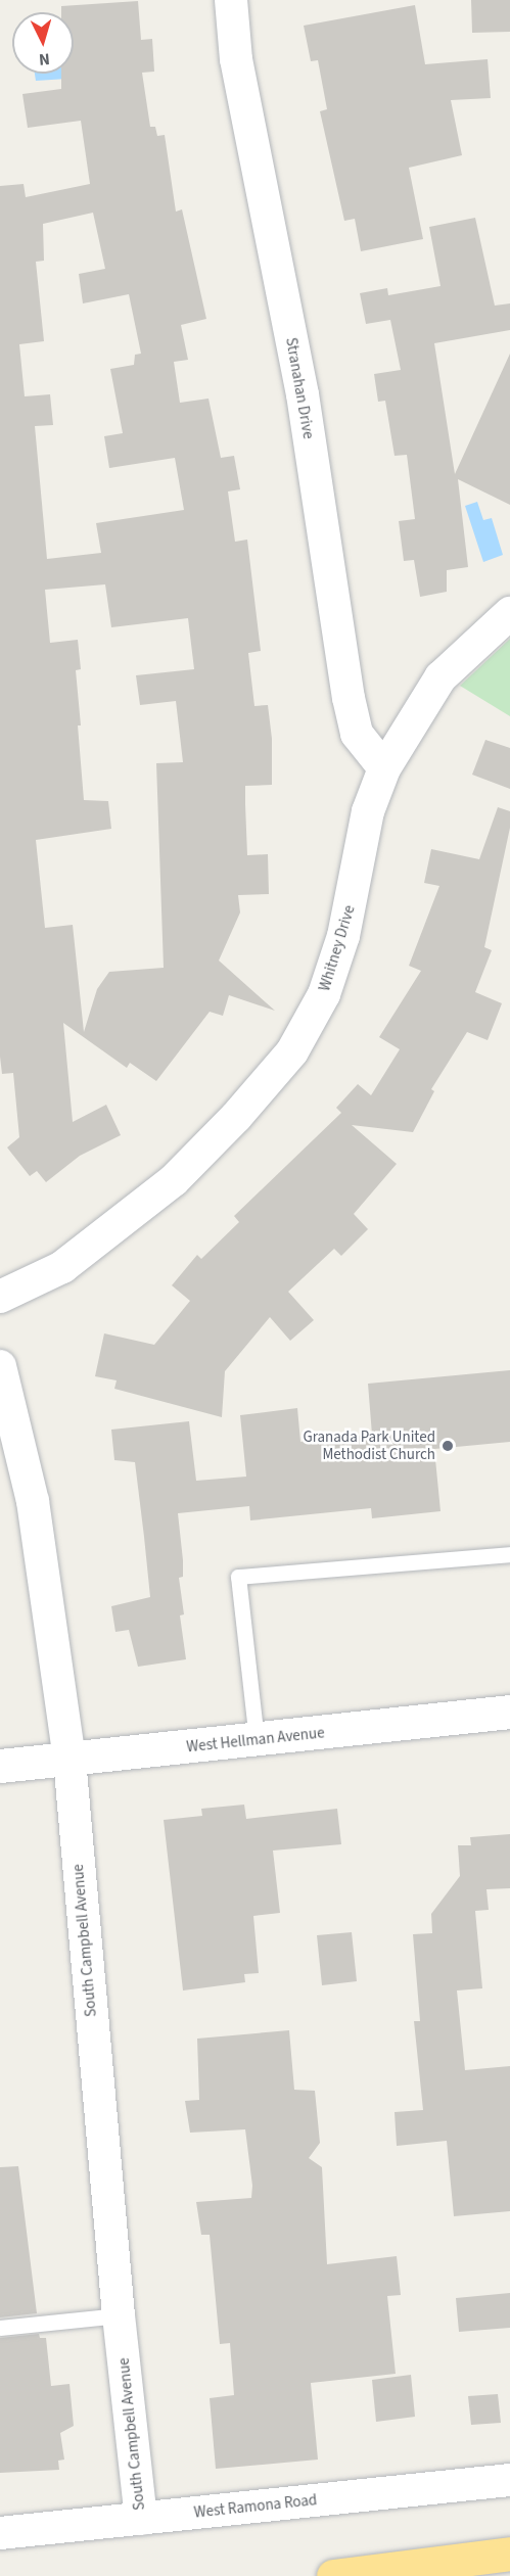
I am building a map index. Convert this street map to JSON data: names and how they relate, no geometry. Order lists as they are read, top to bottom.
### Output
{
  "streets": {
    "street": [
      "Stranahan Drive",
      "Whitney Drive",
      "West Hellman Avenue",
      "South Campbell Avenue",
      "West Ramona Road"
    ]
  },
  "crossings": [
    ["Stranahan Drive", "Whitney Drive"],
    ["West Hellman Avenue", "South Campbell Avenue"],
    ["South Campbell Avenue", "West Ramona Road"]
  ],
  "places": ["Granada Park United Methodist Church"],
  "north": "bottom"
}
